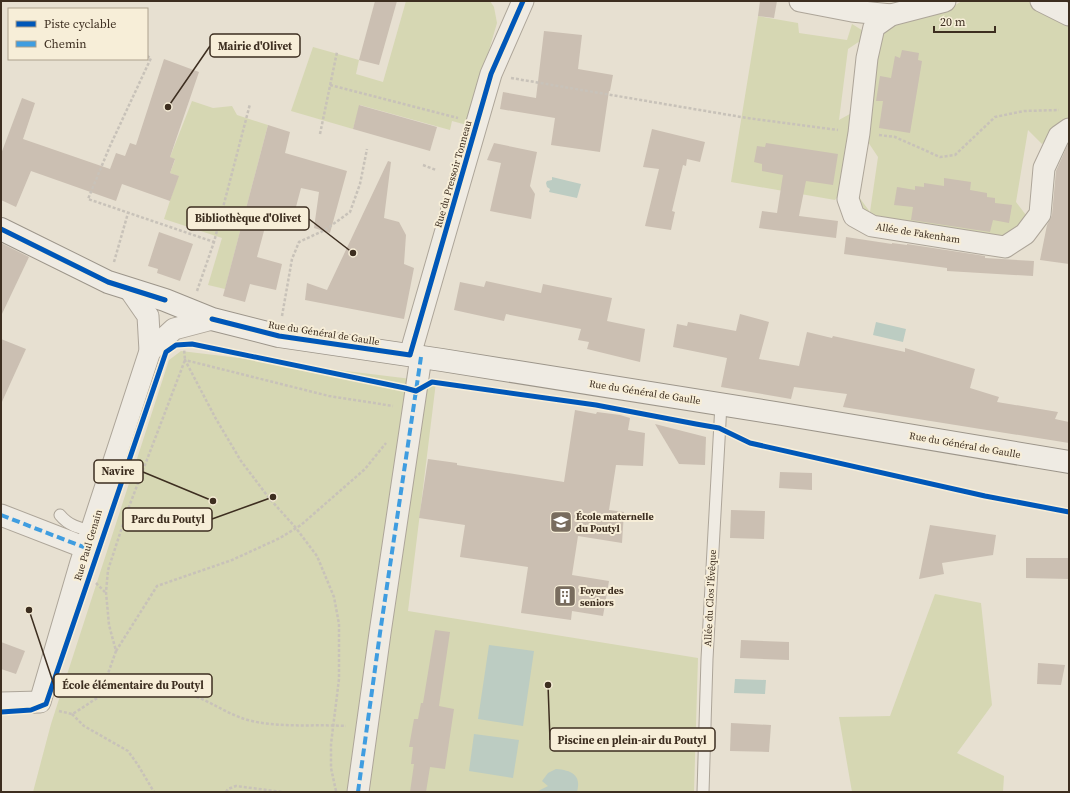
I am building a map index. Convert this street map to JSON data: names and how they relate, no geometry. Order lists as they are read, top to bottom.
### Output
{
  "streets": {
    "main road": ["Rue du Général de Gaulle"],
    "street": ["Rue du Pressoir Tonneau", "Allée de Fakenham", "Rue Paul Genain"],
    "lane": ["Allée du Clos l'Évêque"]
  },
  "crossings": [
    ["Rue du Pressoir Tonneau", "Rue du Général de Gaulle"],
    ["Rue du Général de Gaulle", "Rue Paul Genain"],
    ["Rue du Général de Gaulle", "Allée du Clos l'Évêque"]
  ],
  "places": {
    "other": [
      "Mairie d'Olivet",
      "Bibliothèque d'Olivet",
      "Parc du Poutyl",
      "Navire",
      "École élémentaire du Poutyl",
      "Piscine en plein-air du Poutyl"
    ],
    "school or university": ["École maternelle du Poutyl"],
    "building": ["Foyer des seniors"]
  },
  "legend": ["Piste cyclable", "Chemin"],
  "scale_bar": "20 m"
}
